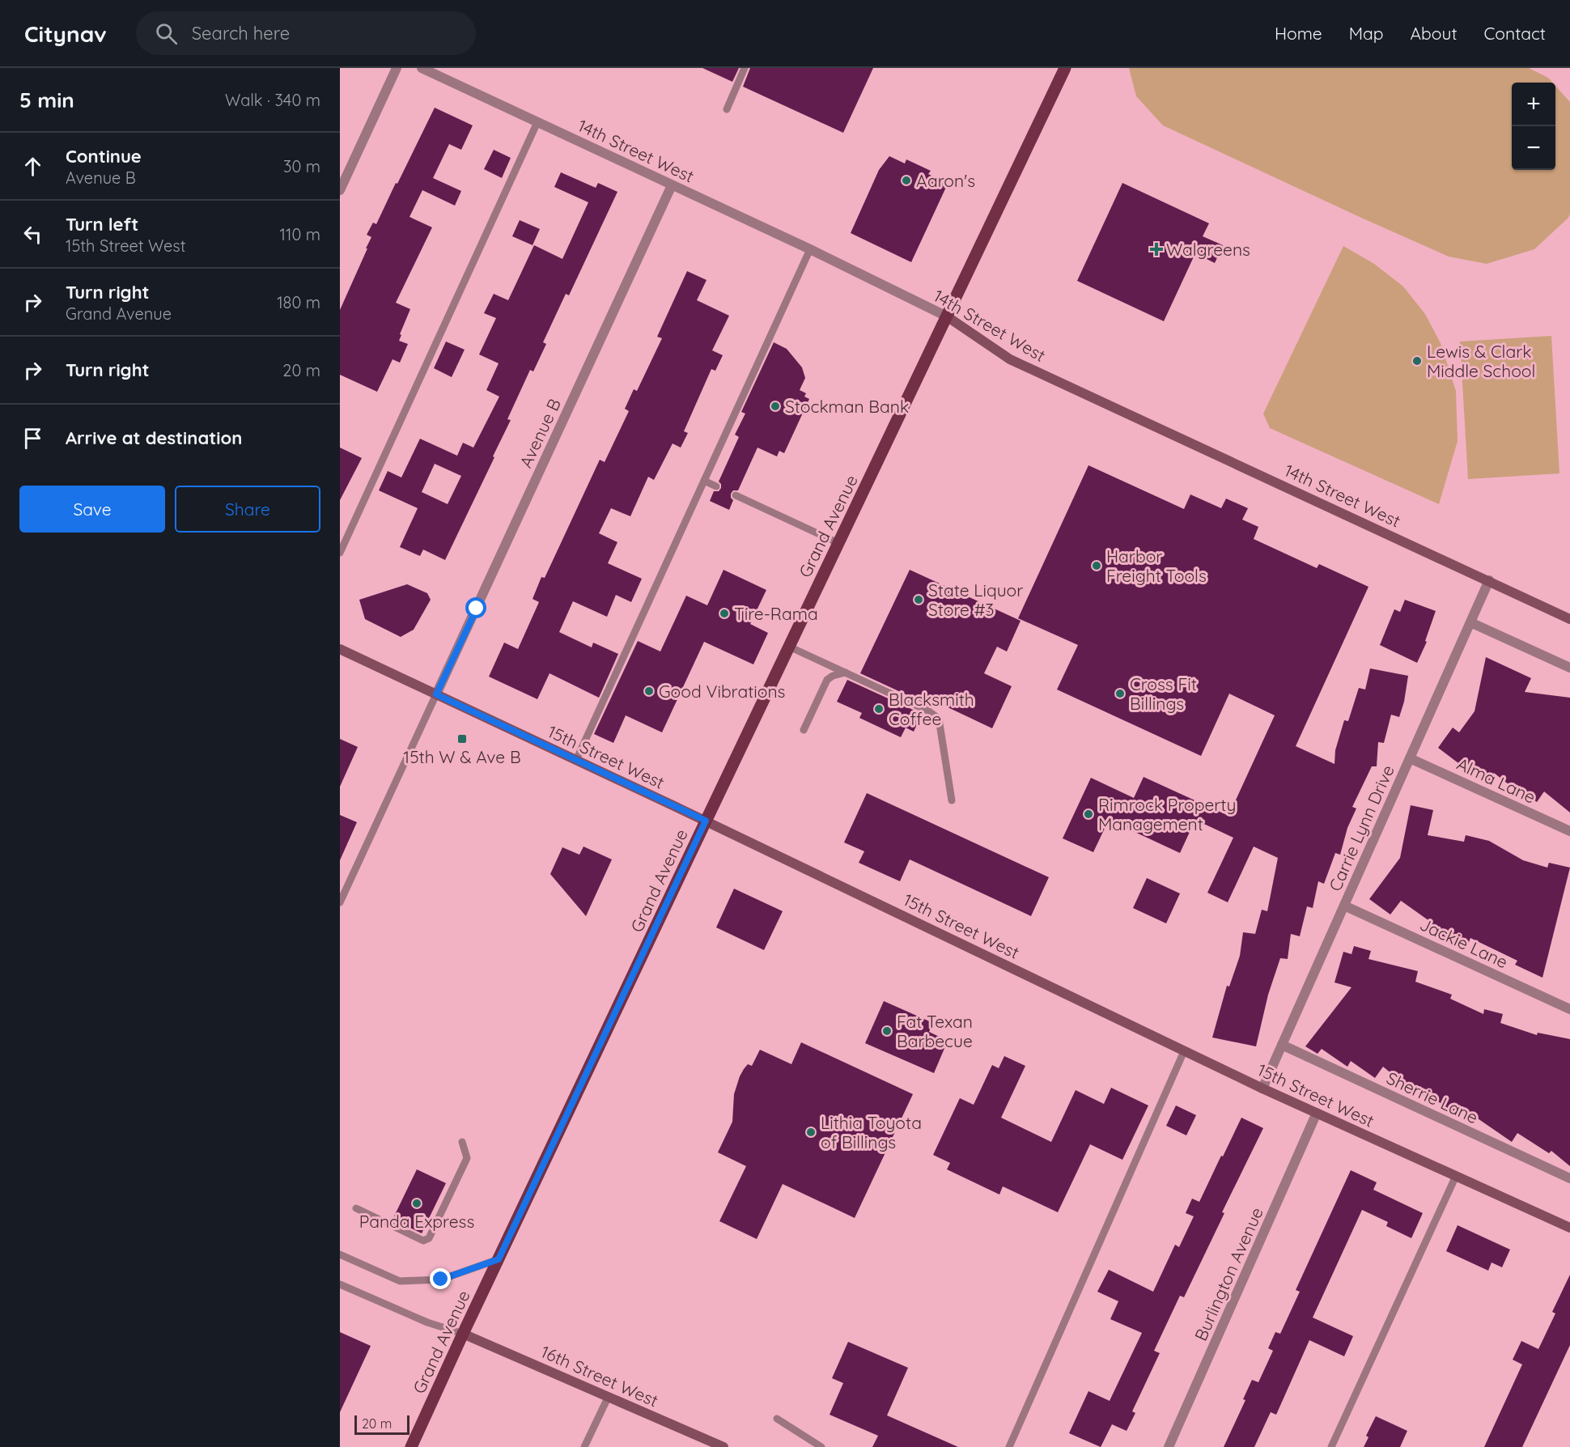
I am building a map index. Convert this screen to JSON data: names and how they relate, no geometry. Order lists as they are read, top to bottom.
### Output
{
  "streets": {
    "main road": ["Grand Avenue"],
    "street": [
      "14th Street West",
      "Avenue B",
      "15th Street West",
      "Alma Lane",
      "Carrie Lynn Drive",
      "Jackie Lane",
      "Sherrie Lane",
      "Burlington Avenue",
      "16th Street West"
    ]
  },
  "crossings": [
    ["14th Street West", "Avenue B"],
    ["14th Street West", "Grand Avenue"],
    ["14th Street West", "Carrie Lynn Drive"],
    ["Avenue B", "15th Street West"],
    ["Grand Avenue", "15th Street West"],
    ["Grand Avenue", "16th Street West"],
    ["15th Street West", "Carrie Lynn Drive"],
    ["15th Street West", "Burlington Avenue"],
    ["Alma Lane", "Carrie Lynn Drive"],
    ["Carrie Lynn Drive", "Jackie Lane"],
    ["Carrie Lynn Drive", "Sherrie Lane"]
  ],
  "places": {
    "other": [
      "Aaron's",
      "Lewis & Clark Middle School",
      "Stockman Bank",
      "Harbor Freight Tools",
      "State Liquor Store #3",
      "Tire-Rama",
      "Good Vibrations",
      "Cross Fit Billings",
      "Blacksmith Coffee",
      "Rimrock Property Management",
      "Fat Texan Barbecue",
      "Lithia Toyota of Billings",
      "Panda Express"
    ],
    "health": ["Walgreens"],
    "transit": ["15th W & Ave B"]
  },
  "scale_bar": "20 m",
  "page": {
    "header": "Citynav",
    "search": "Search here",
    "nav": [
      "Home",
      "Map",
      "About",
      "Contact"
    ],
    "heading": ["5 min", "Walk · 340 m"],
    "map_buttons": ["+", "−"],
    "list": [
      ["Continue", "Avenue B", "30 m"],
      ["Turn left", "15th Street West", "110 m"],
      ["Turn right", "Grand Avenue", "180 m"],
      ["Turn right", "20 m"],
      "Arrive at destination"
    ],
    "buttons": ["Save", "Share"],
    "scale": "20 m"
  }
}
